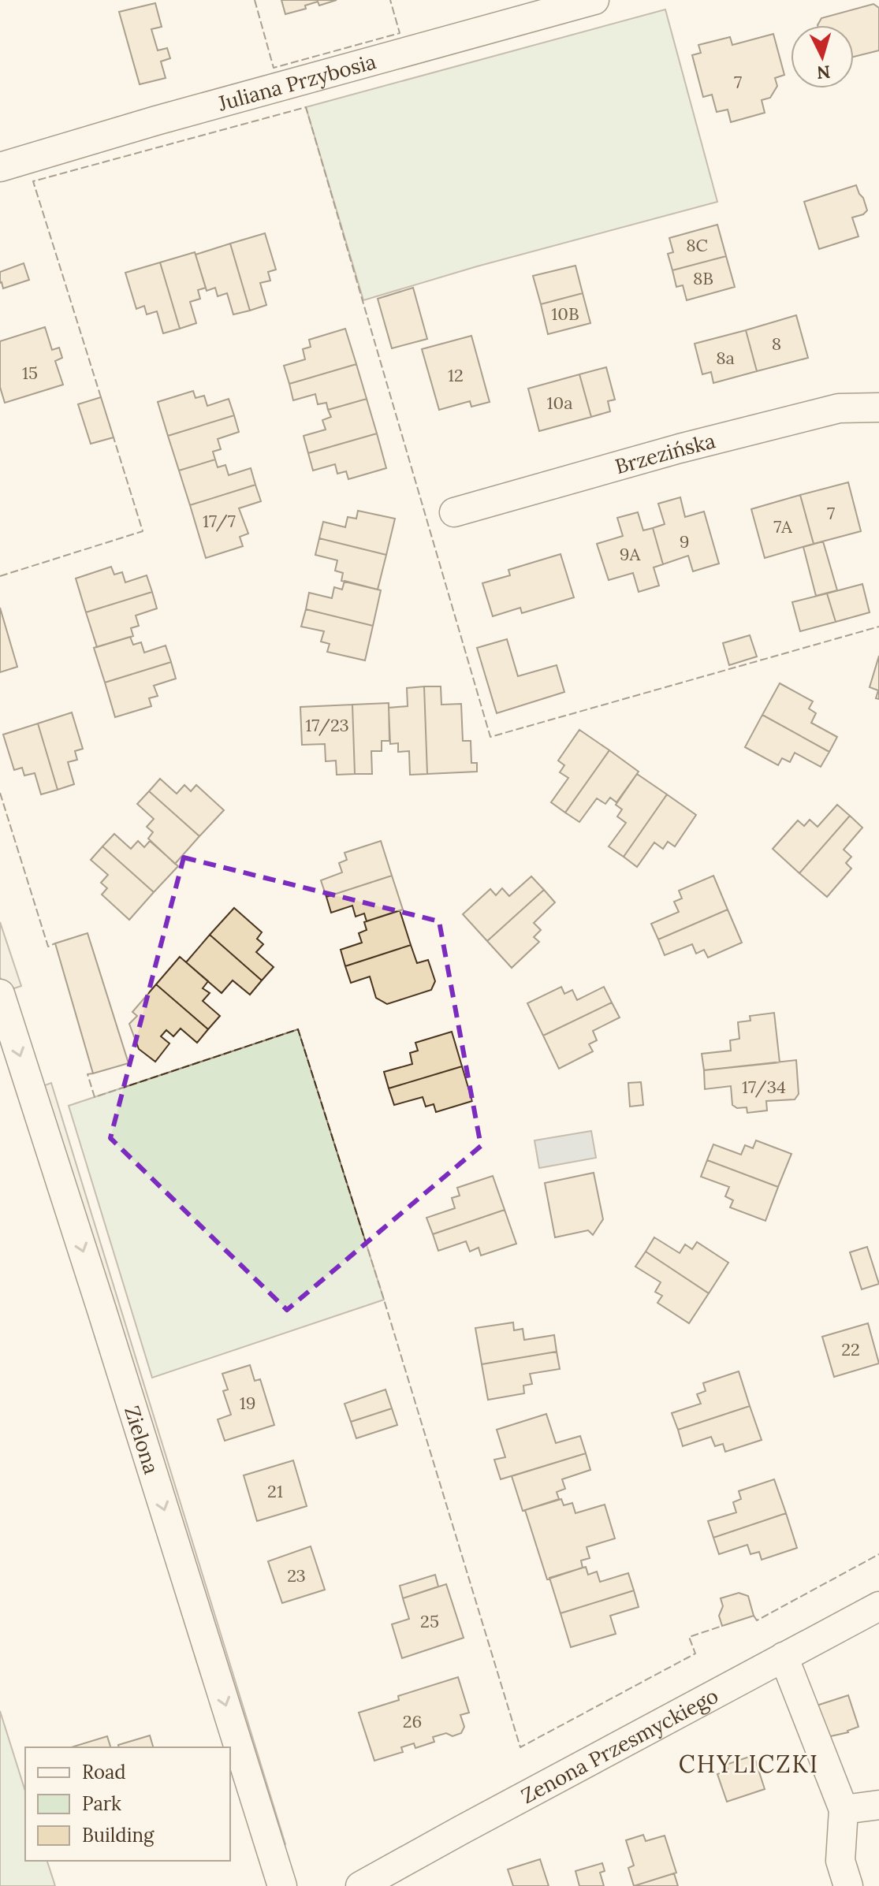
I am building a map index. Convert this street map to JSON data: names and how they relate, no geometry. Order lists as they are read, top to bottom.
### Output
{
  "streets": {
    "street": [
      "Juliana Przybosia",
      "Brzezińska",
      "Zielona",
      "Zenona Przesmyckiego"
    ]
  },
  "one_way": ["Zielona"],
  "districts": ["CHYLICZKI"],
  "house_numbers": [
    "7",
    "8C",
    "8B",
    "10B",
    "8",
    "8a",
    "15",
    "12",
    "10a",
    "7",
    "17/7",
    "7A",
    "9",
    "9A",
    "17/23",
    "17/34",
    "22",
    "19",
    "21",
    "23",
    "25",
    "26"
  ],
  "legend": ["Road", "Park", "Building"],
  "north": "bottom"
}
